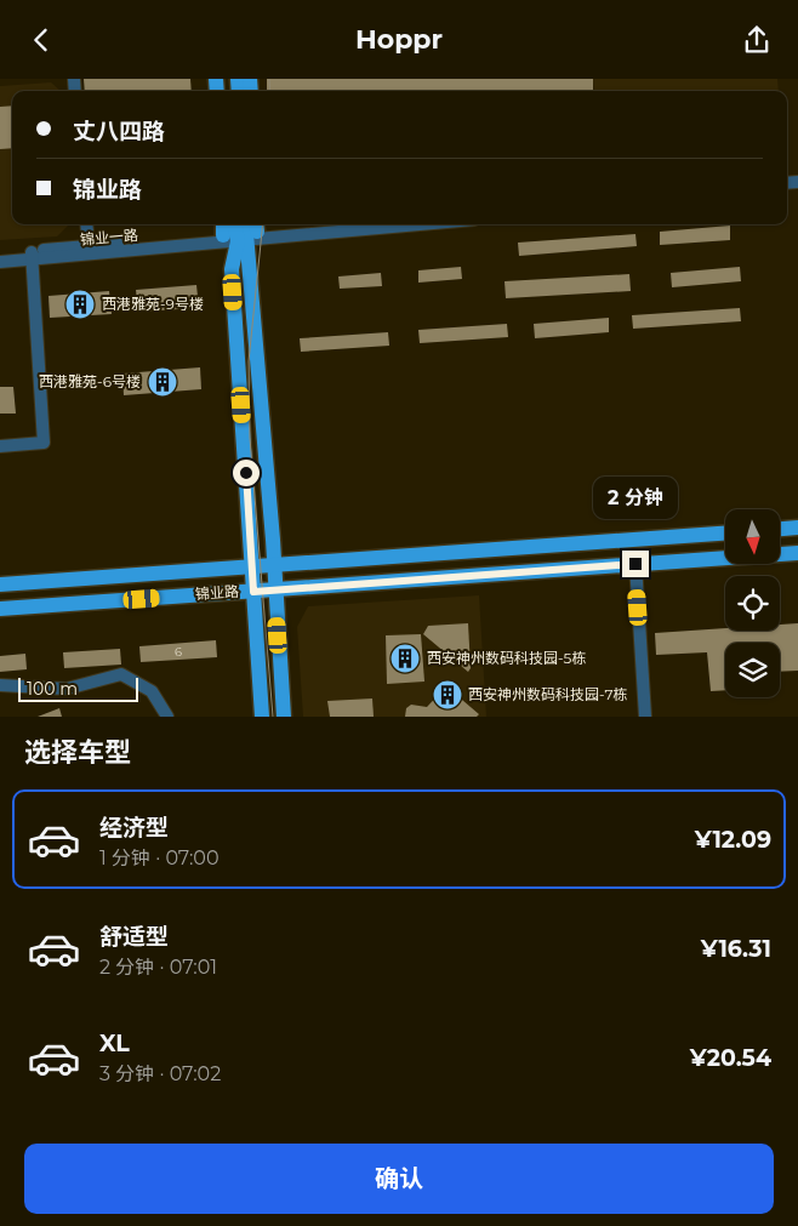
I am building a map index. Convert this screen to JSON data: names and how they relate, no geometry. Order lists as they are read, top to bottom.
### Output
{
  "streets": {
    "main road": ["锦业路"],
    "street": ["锦业一路"]
  },
  "places": {
    "building": [
      "西港雅苑-9号楼",
      "西港雅苑-6号楼",
      "西安神州数码科技园-5栋",
      "西安神州数码科技园-7栋"
    ]
  },
  "house_numbers": ["6"],
  "scale_bar": "100 m",
  "north": "bottom",
  "page": {
    "header": "Hoppr",
    "banner": ["丈八四路", "锦业路"],
    "bubble": "2 分钟",
    "scale": "100 m",
    "heading": "选择车型",
    "list": [
      {
        "name": "经济型",
        "note": "1 分钟 · 07:00",
        "value": "¥12.09"
      },
      {
        "name": "舒适型",
        "note": "2 分钟 · 07:01",
        "value": "¥16.31"
      },
      {
        "name": "XL",
        "note": "3 分钟 · 07:02",
        "value": "¥20.54"
      }
    ],
    "buttons": "确认"
  }
}
